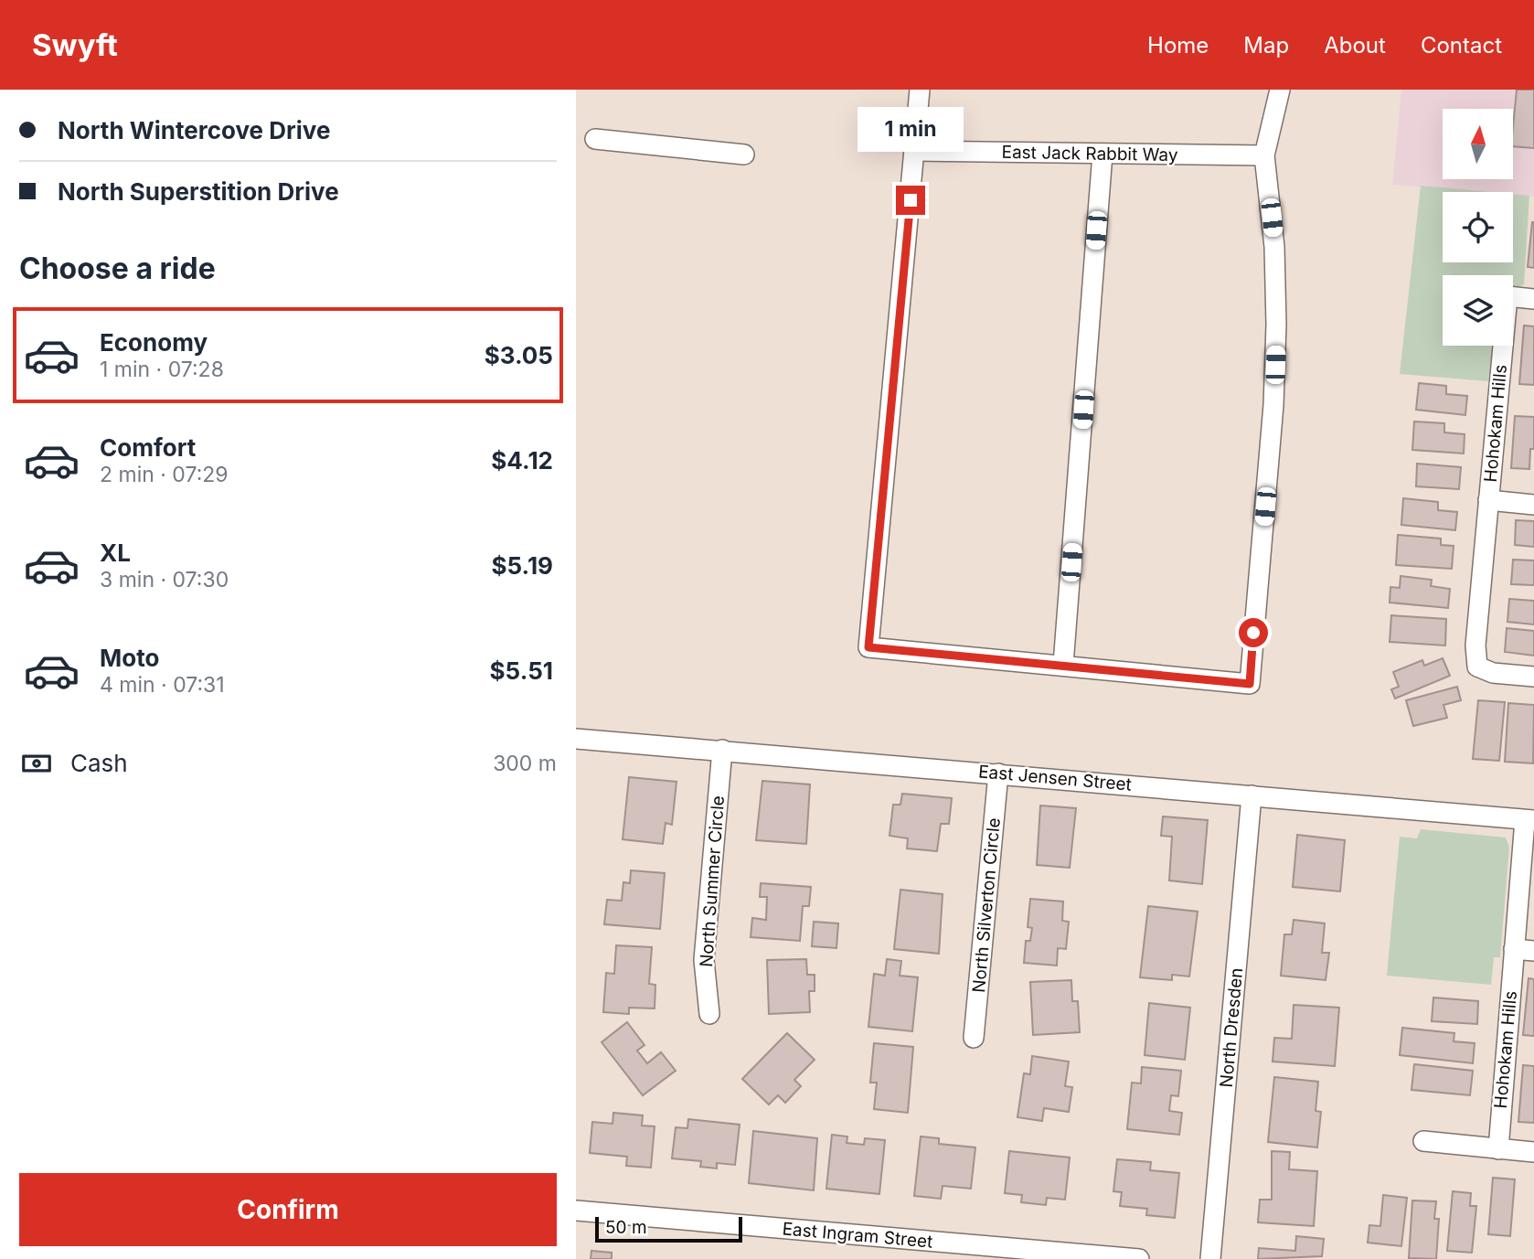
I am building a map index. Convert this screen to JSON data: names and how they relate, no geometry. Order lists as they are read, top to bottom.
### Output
{
  "streets": {
    "street": [
      "East Jack Rabbit Way",
      "Hohokam Hills",
      "East Jensen Street",
      "North Summer Circle",
      "North Silverton Circle",
      "North Dresden",
      "East Ingram Street"
    ]
  },
  "crossings": [
    ["Hohokam Hills", "East Jensen Street"],
    ["East Jensen Street", "North Summer Circle"],
    ["East Jensen Street", "North Silverton Circle"],
    ["East Jensen Street", "North Dresden"]
  ],
  "scale_bar": "50 m",
  "north": "top",
  "page": {
    "header": "Swyft",
    "nav": [
      "Home",
      "Map",
      "About",
      "Contact"
    ],
    "banner": ["North Wintercove Drive", "North Superstition Drive"],
    "bubble": "1 min",
    "heading": "Choose a ride",
    "list": [
      {
        "name": "Economy",
        "note": "1 min · 07:28",
        "value": "$3.05"
      },
      {
        "name": "Comfort",
        "note": "2 min · 07:29",
        "value": "$4.12"
      },
      {
        "name": "XL",
        "note": "3 min · 07:30",
        "value": "$5.19"
      },
      {
        "name": "Moto",
        "note": "4 min · 07:31",
        "value": "$5.51"
      }
    ],
    "pay": ["Cash", "300 m"],
    "buttons": "Confirm",
    "scale": "50 m"
  }
}
